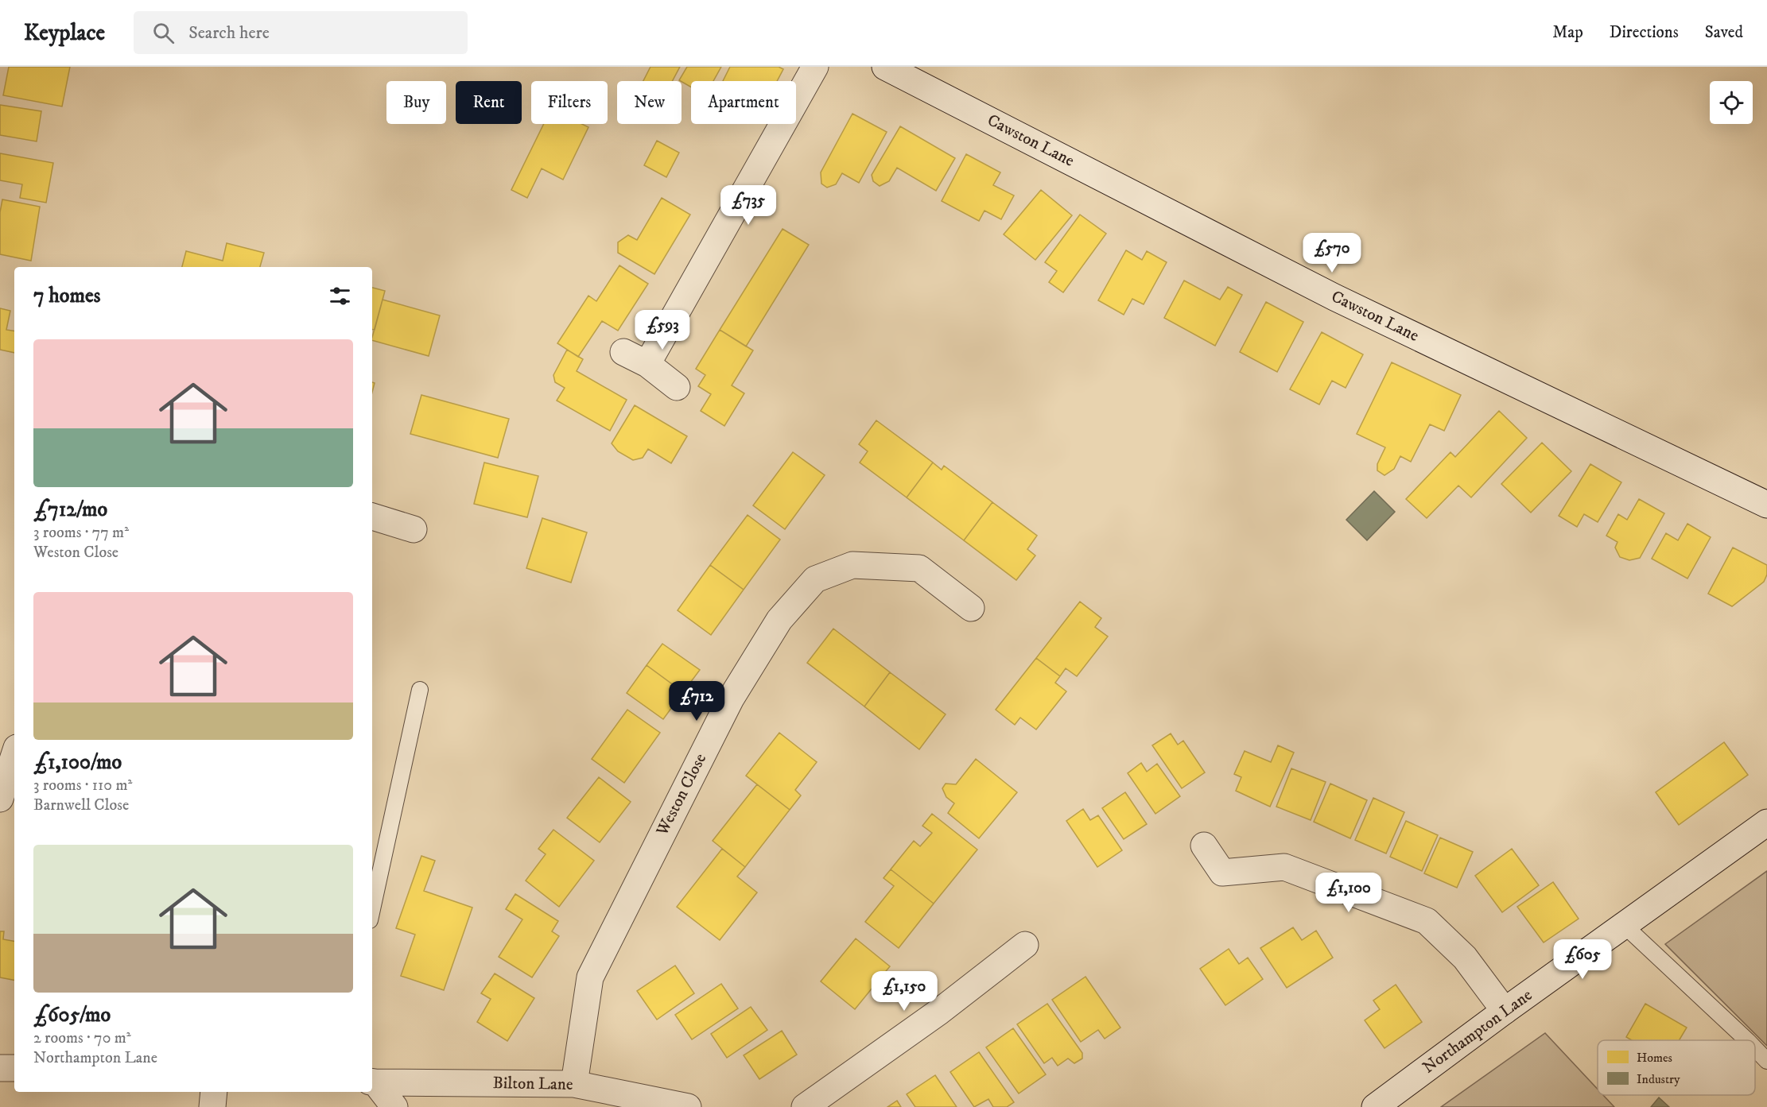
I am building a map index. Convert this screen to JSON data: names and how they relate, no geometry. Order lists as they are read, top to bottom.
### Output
{
  "streets": {
    "street": [
      "Cawston Lane",
      "Weston Close",
      "Northampton Lane",
      "Bilton Lane"
    ]
  },
  "crossings": [
    ["Weston Close", "Bilton Lane"]
  ],
  "legend": ["Homes", "Industry"],
  "page": {
    "header": "Keyplace",
    "search": "Search here",
    "nav": ["Map", "Directions", "Saved"],
    "chip": [
      "Buy",
      "Rent",
      "Filters",
      "New",
      "Apartment"
    ],
    "price": [
      "£735",
      "£570",
      "£593",
      "£712",
      "£1,100",
      "£605",
      "£1,150"
    ],
    "heading": "7 homes",
    "list": [
      {
        "name": "£712/mo",
        "note": "3 rooms · 77 m² · Weston Close"
      },
      {
        "name": "£1,100/mo",
        "note": "3 rooms · 110 m² · Barnwell Close"
      },
      {
        "name": "£605/mo",
        "note": "2 rooms · 70 m² · Northampton Lane"
      }
    ]
  }
}
